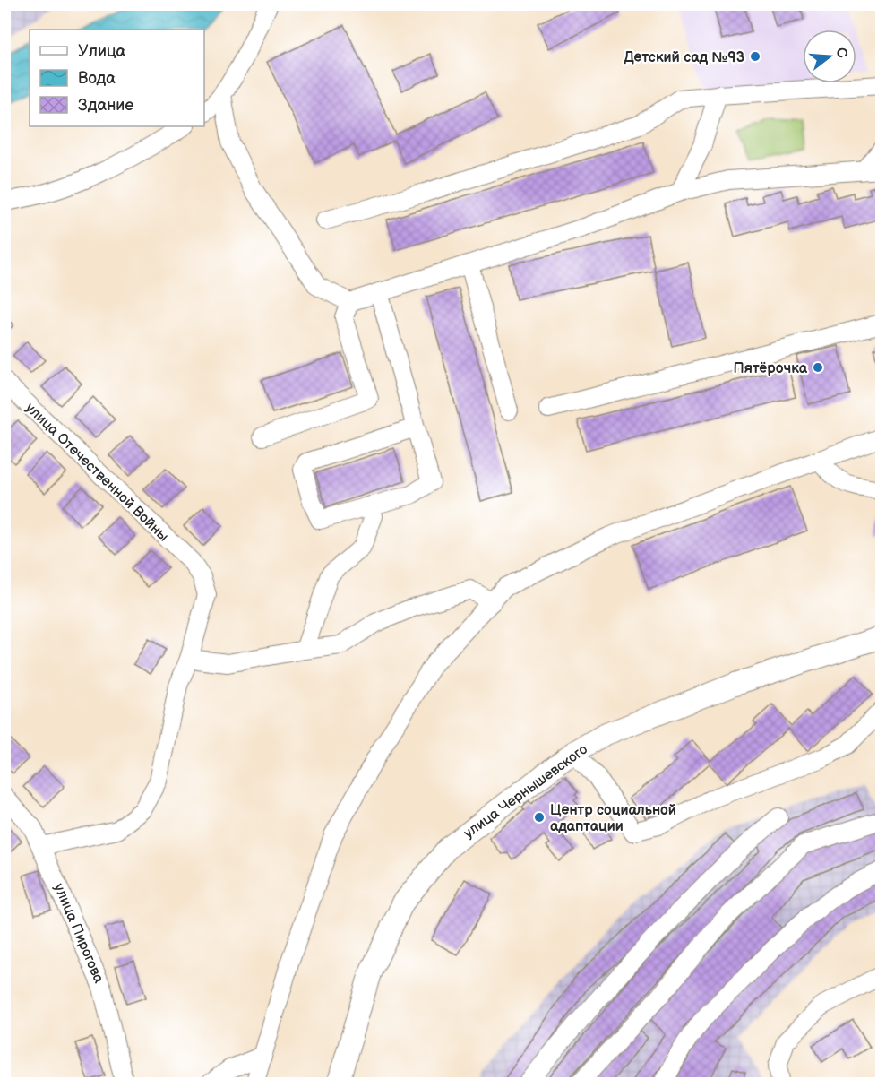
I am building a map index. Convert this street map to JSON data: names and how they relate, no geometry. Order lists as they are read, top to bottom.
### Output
{
  "streets": {
    "main road": ["улица Чернышевского"],
    "street": ["улица Отечественной Войны", "улица Пирогова"]
  },
  "crossings": [
    ["улица Отечественной Войны", "улица Пирогова"]
  ],
  "places": ["Детский сад №93", "Пятёрочка", "Центр социальной адаптации"],
  "legend": ["Улица", "Вода", "Здание"],
  "north": "right"
}
